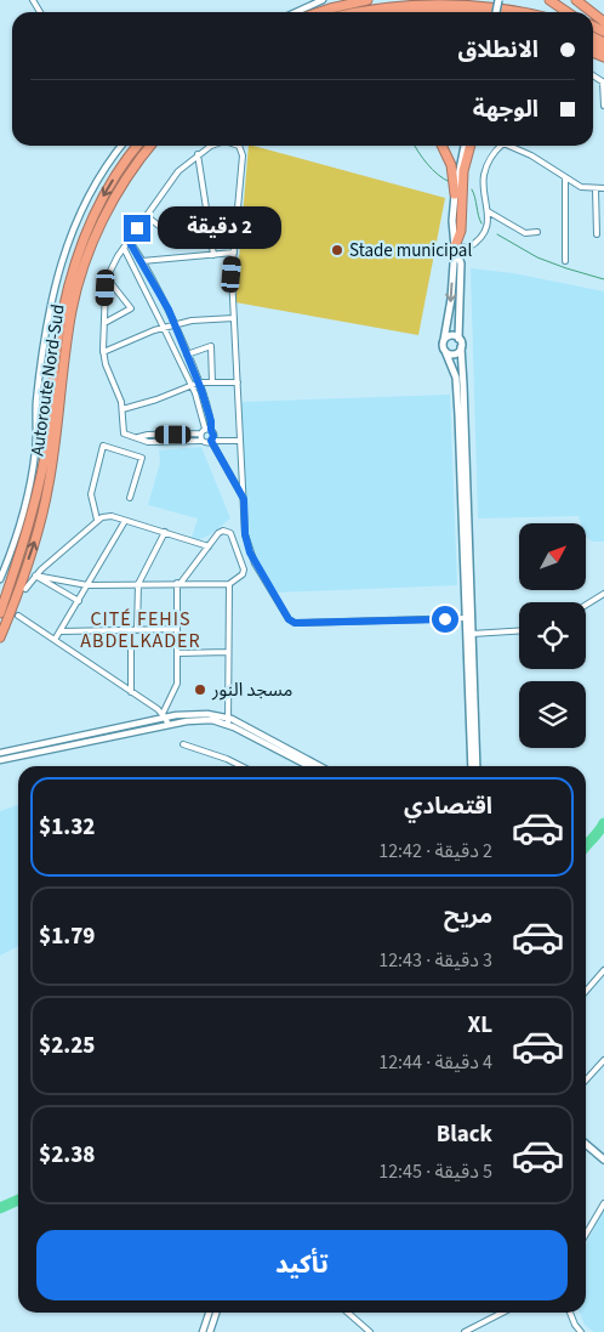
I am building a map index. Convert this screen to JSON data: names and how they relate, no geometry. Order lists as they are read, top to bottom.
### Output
{
  "streets": {
    "highway": ["Autoroute Nord-Sud"]
  },
  "districts": ["CITÉ FEHIS ABDELKADER"],
  "places": ["Stade municipal", "مسجد النور"],
  "north": "top right",
  "page": {
    "banner": ["الانطلاق", "الوجهة"],
    "bubble": "2 دقيقة",
    "list": [
      {
        "name": "اقتصادي",
        "note": "2 دقيقة · 12:42",
        "value": "$1.32"
      },
      {
        "name": "مريح",
        "note": "3 دقيقة · 12:43",
        "value": "$1.79"
      },
      {
        "name": "XL",
        "note": "4 دقيقة · 12:44",
        "value": "$2.25"
      },
      {
        "name": "Black",
        "note": "5 دقيقة · 12:45",
        "value": "$2.38"
      }
    ],
    "buttons": "تأكيد"
  }
}
